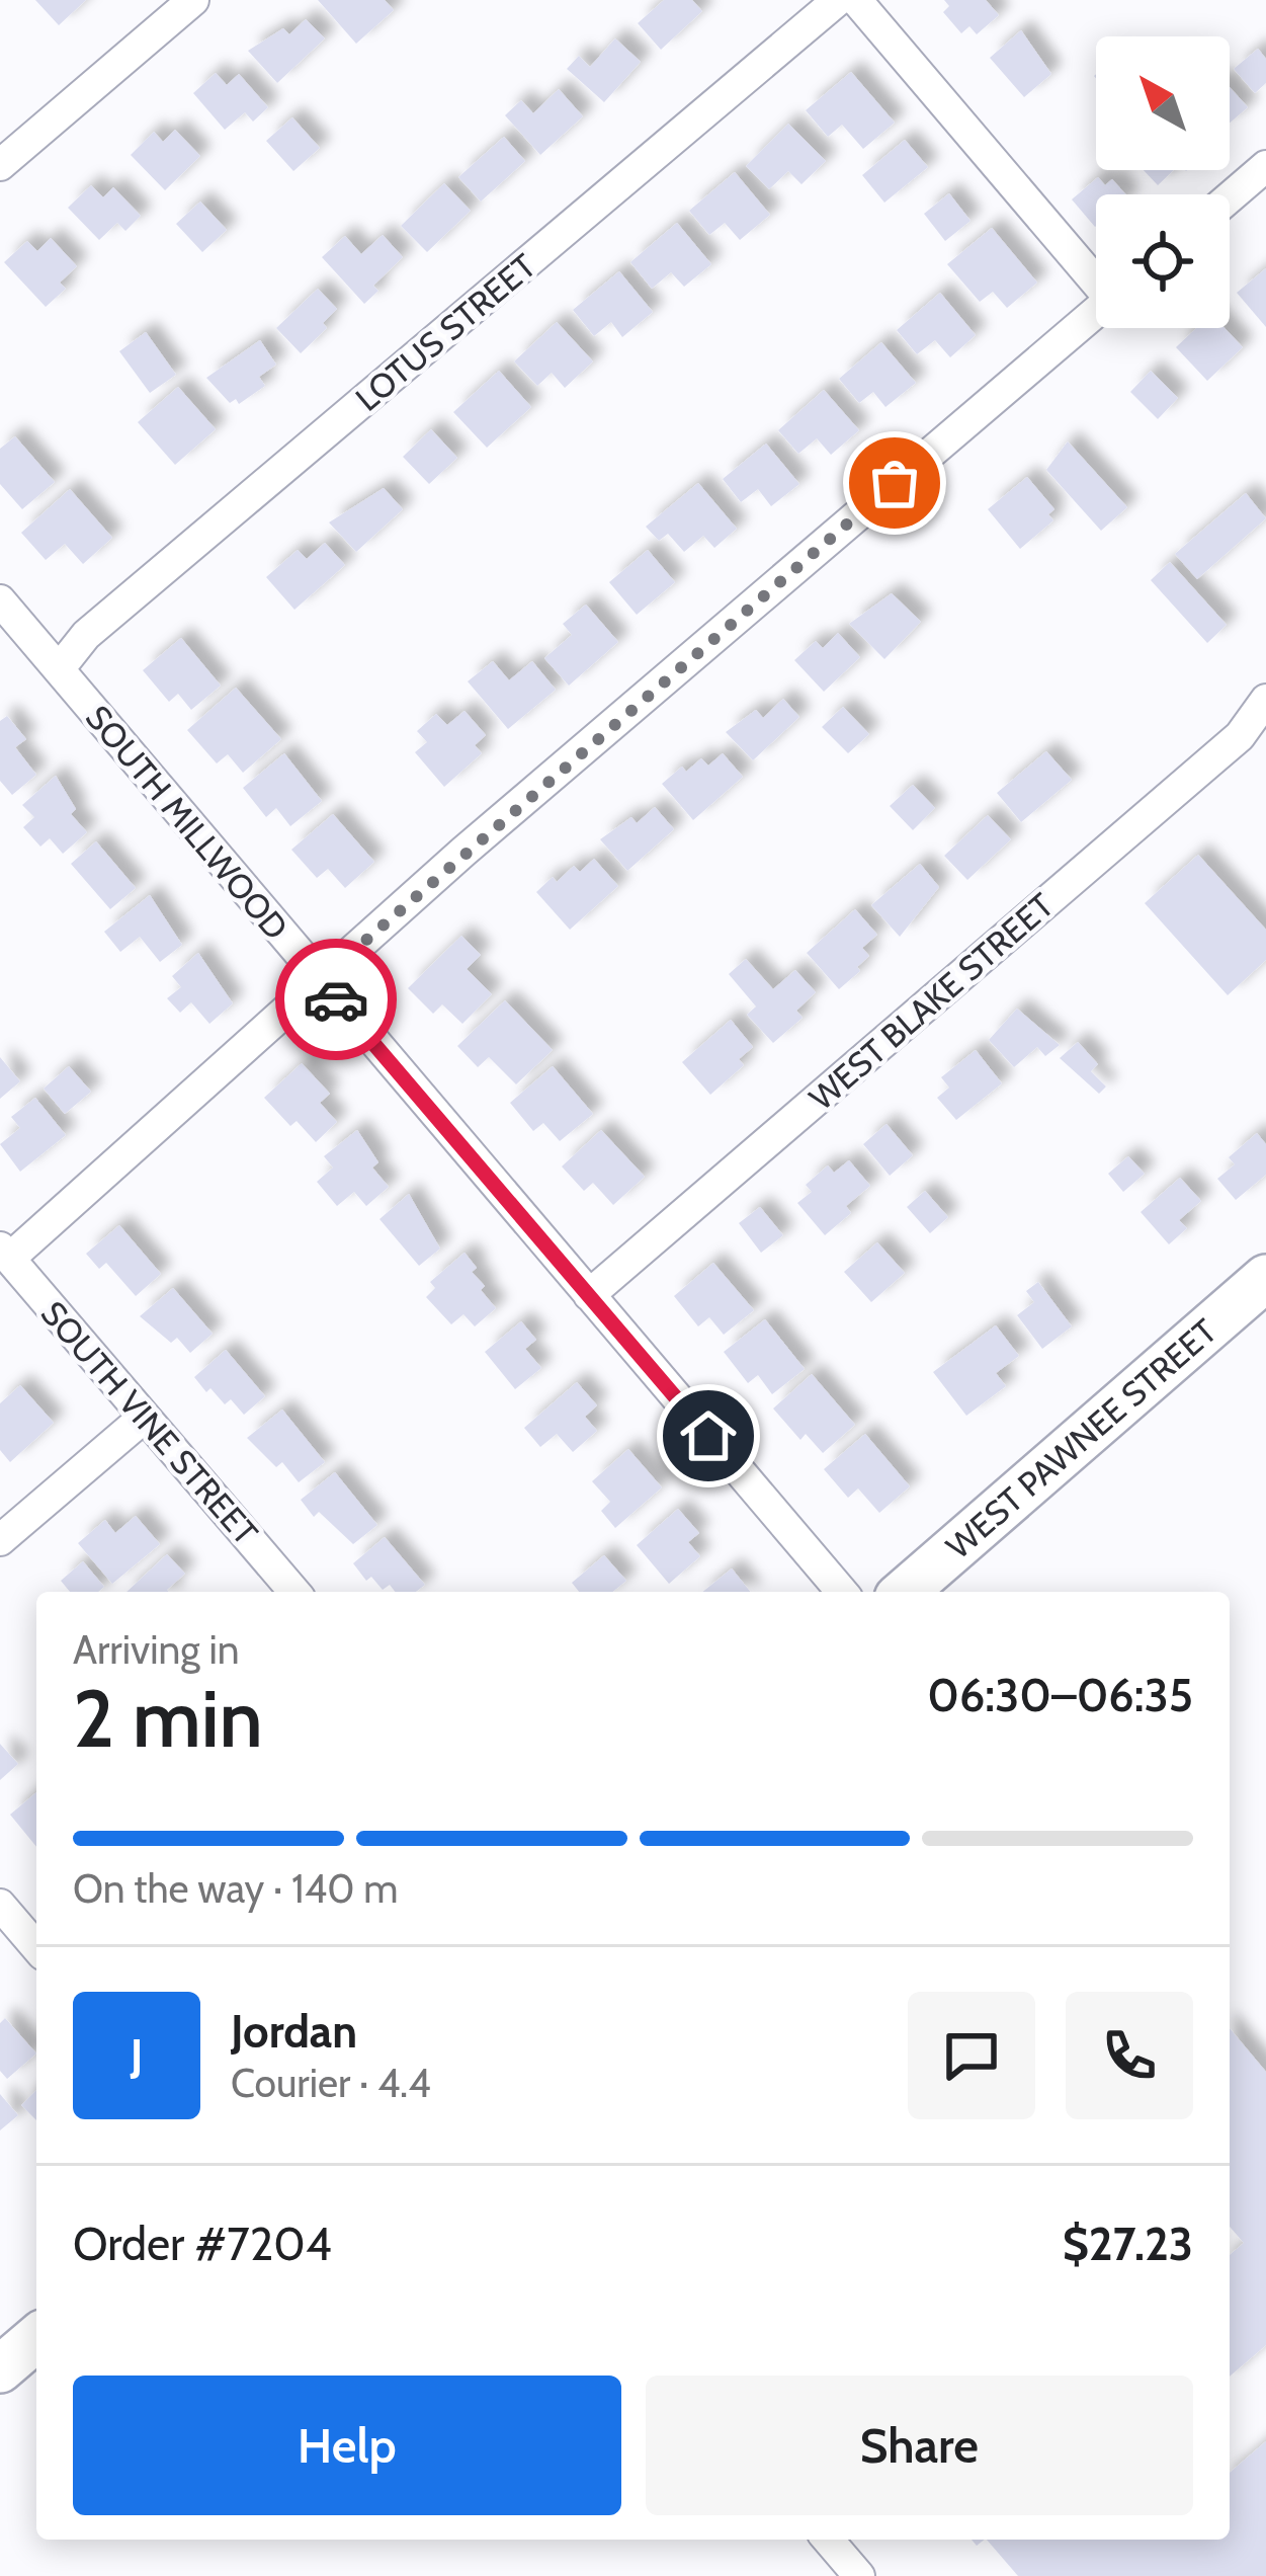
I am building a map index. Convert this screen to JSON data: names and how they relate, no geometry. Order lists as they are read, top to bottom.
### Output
{
  "streets": {
    "main road": ["WEST PAWNEE STREET"],
    "street": [
      "LOTUS STREET",
      "SOUTH MILLWOOD",
      "WEST BLAKE STREET",
      "SOUTH VINE STREET"
    ]
  },
  "crossings": [
    ["LOTUS STREET", "SOUTH MILLWOOD"],
    ["SOUTH MILLWOOD", "WEST BLAKE STREET"]
  ],
  "north": "top left",
  "page": {
    "heading": ["2 min", "Arriving in", "06:30–06:35"],
    "panel": [
      "Jordan",
      "Courier · 4.4",
      "Order #7204",
      "$27.23"
    ],
    "bar": "On the way · 140 m",
    "round": "J",
    "buttons": ["Help", "Share"]
  }
}
